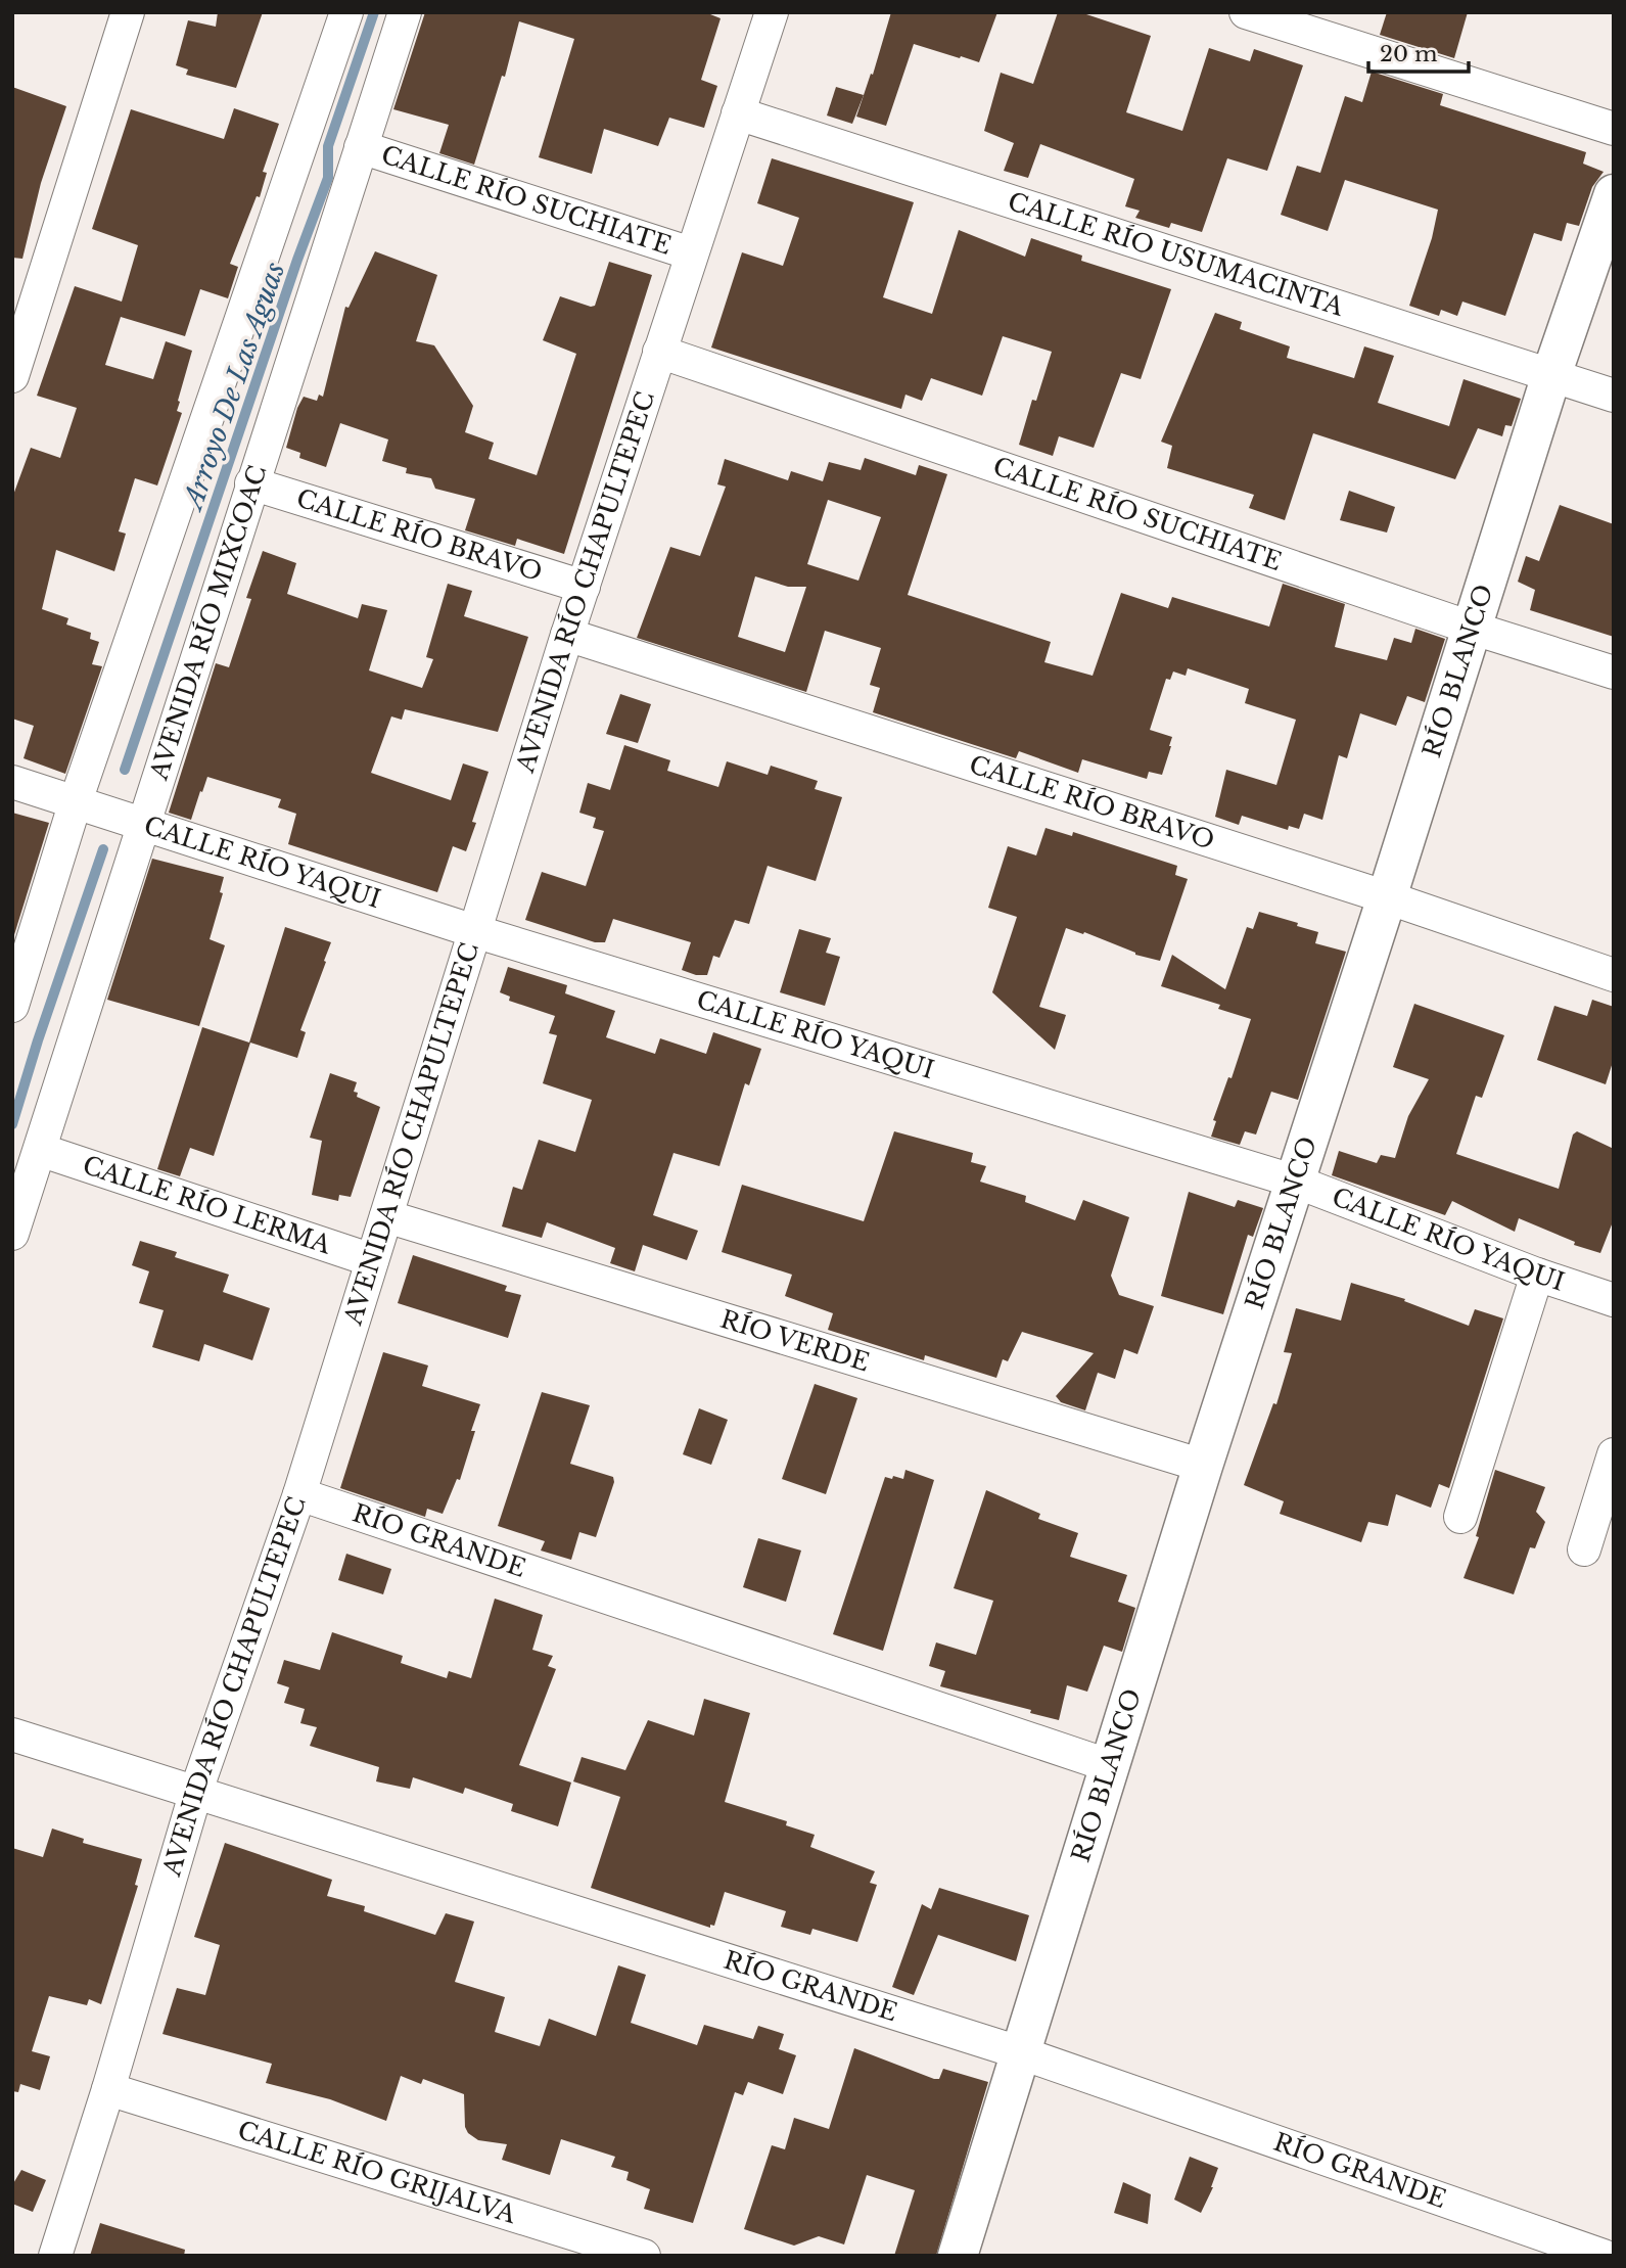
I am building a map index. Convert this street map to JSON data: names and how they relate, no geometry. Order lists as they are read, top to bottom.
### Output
{
  "streets": {
    "street": [
      "CALLE RÍO SUCHIATE",
      "CALLE RÍO USUMACINTA",
      "CALLE RÍO BRAVO",
      "AVENIDA RÍO CHAPULTEPEC",
      "AVENIDA RÍO MIXCOAC",
      "RÍO BLANCO",
      "CALLE RÍO YAQUI",
      "CALLE RÍO LERMA",
      "RÍO VERDE",
      "RÍO GRANDE",
      "CALLE RÍO GRIJALVA"
    ]
  },
  "crossings": [
    ["CALLE RÍO SUCHIATE", "AVENIDA RÍO CHAPULTEPEC"],
    ["CALLE RÍO SUCHIATE", "AVENIDA RÍO MIXCOAC"],
    ["CALLE RÍO SUCHIATE", "RÍO BLANCO"],
    ["CALLE RÍO USUMACINTA", "AVENIDA RÍO CHAPULTEPEC"],
    ["CALLE RÍO USUMACINTA", "RÍO BLANCO"],
    ["CALLE RÍO BRAVO", "AVENIDA RÍO CHAPULTEPEC"],
    ["CALLE RÍO BRAVO", "AVENIDA RÍO MIXCOAC"],
    ["CALLE RÍO BRAVO", "RÍO BLANCO"],
    ["AVENIDA RÍO CHAPULTEPEC", "CALLE RÍO YAQUI"],
    ["AVENIDA RÍO CHAPULTEPEC", "CALLE RÍO LERMA"],
    ["AVENIDA RÍO CHAPULTEPEC", "RÍO VERDE"],
    ["AVENIDA RÍO CHAPULTEPEC", "RÍO GRANDE"],
    ["AVENIDA RÍO CHAPULTEPEC", "CALLE RÍO GRIJALVA"],
    ["AVENIDA RÍO MIXCOAC", "CALLE RÍO YAQUI"],
    ["AVENIDA RÍO MIXCOAC", "CALLE RÍO LERMA"],
    ["RÍO BLANCO", "CALLE RÍO YAQUI"],
    ["RÍO BLANCO", "RÍO VERDE"],
    ["RÍO BLANCO", "RÍO GRANDE"]
  ],
  "water": ["Arroyo De Las Aguas"],
  "scale_bar": "20 m"
}
